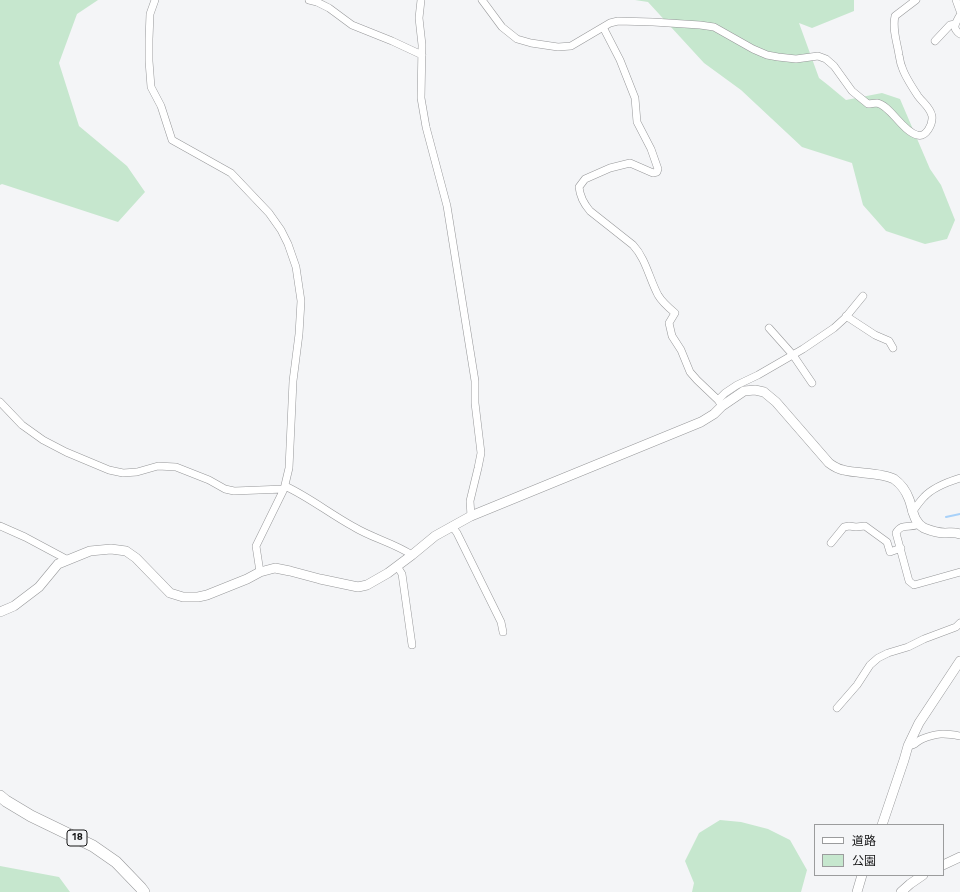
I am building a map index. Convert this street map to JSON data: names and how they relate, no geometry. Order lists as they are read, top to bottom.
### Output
{
  "streets": {
    "main road": ["18"]
  },
  "legend": ["道路", "公園"]
}
